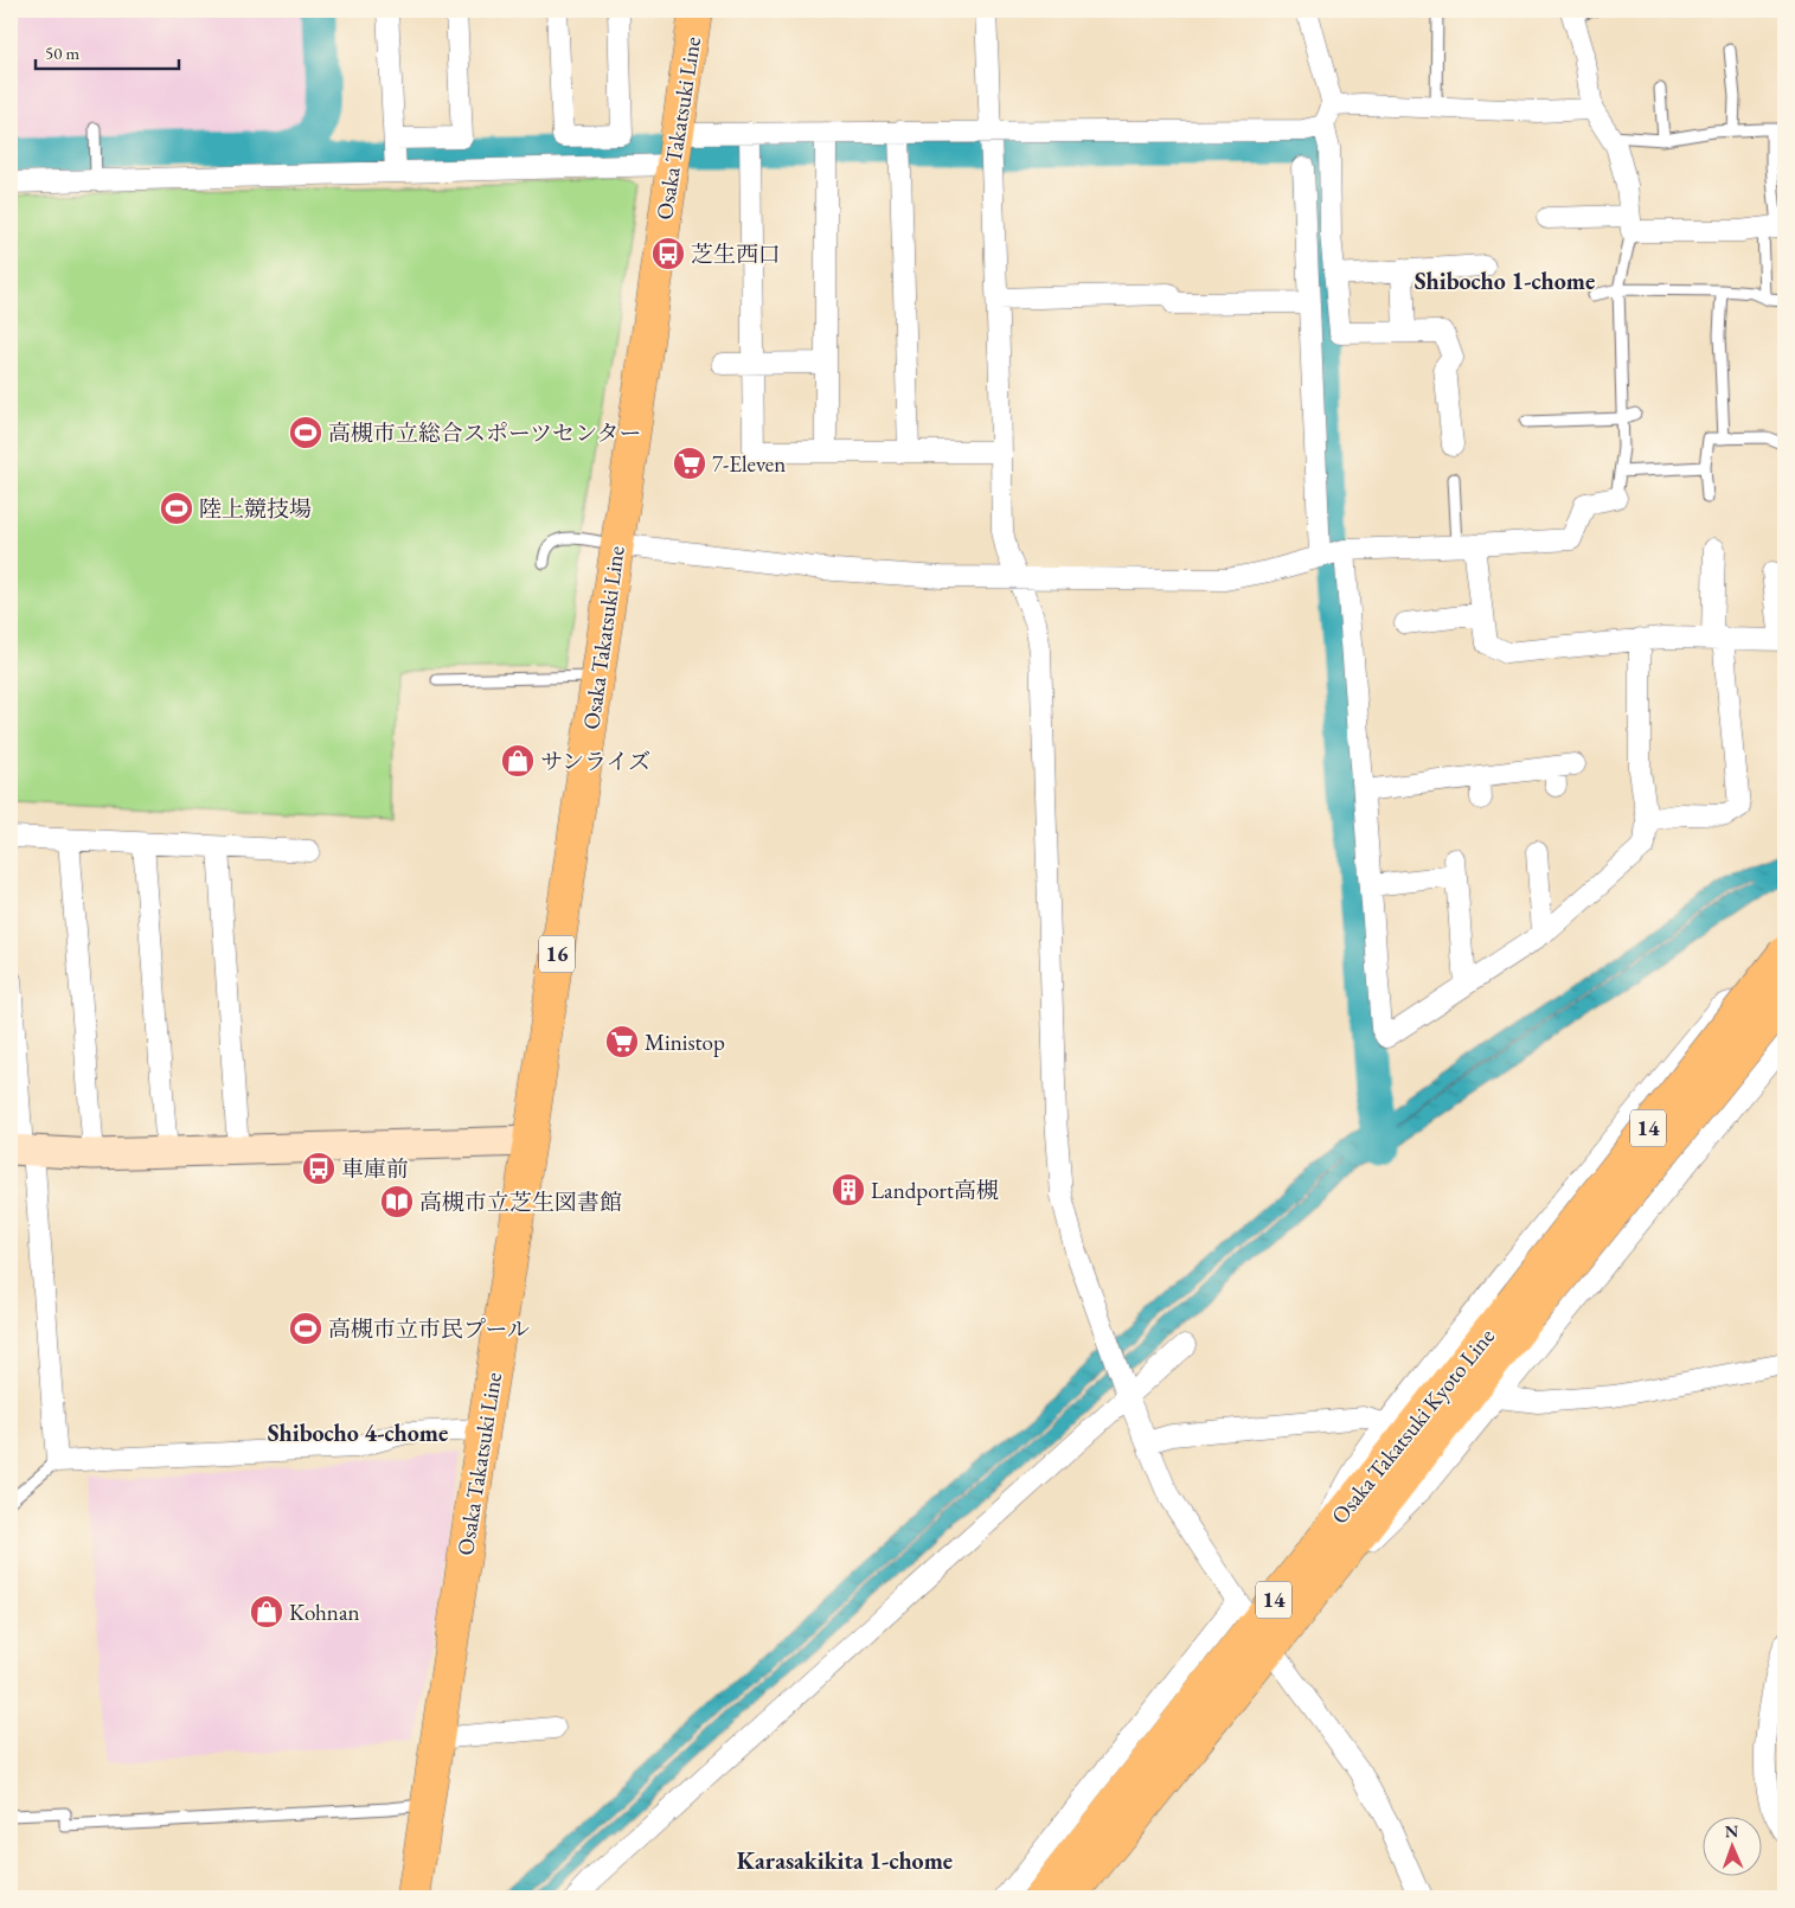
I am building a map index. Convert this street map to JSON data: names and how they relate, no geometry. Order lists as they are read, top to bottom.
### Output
{
  "streets": {
    "main road": [
      "Osaka Takatsuki Line",
      "16",
      "14",
      "Osaka Takatsuki Kyoto Line"
    ]
  },
  "districts": ["Shibocho 1-chome", "Shibocho 4-chome", "Karasakikita 1-chome"],
  "places": {
    "bus stop": ["芝生西口", "車庫前"],
    "sports": ["高槻市立総合スポーツセンター", "陸上競技場", "高槻市立市民プール"],
    "supermarket": ["7-Eleven", "Ministop"],
    "shop": ["サンライズ", "Kohnan"],
    "building": ["Landport高槻"],
    "library": ["高槻市立芝生図書館"]
  },
  "scale_bar": "50 m",
  "north": "top"
}
